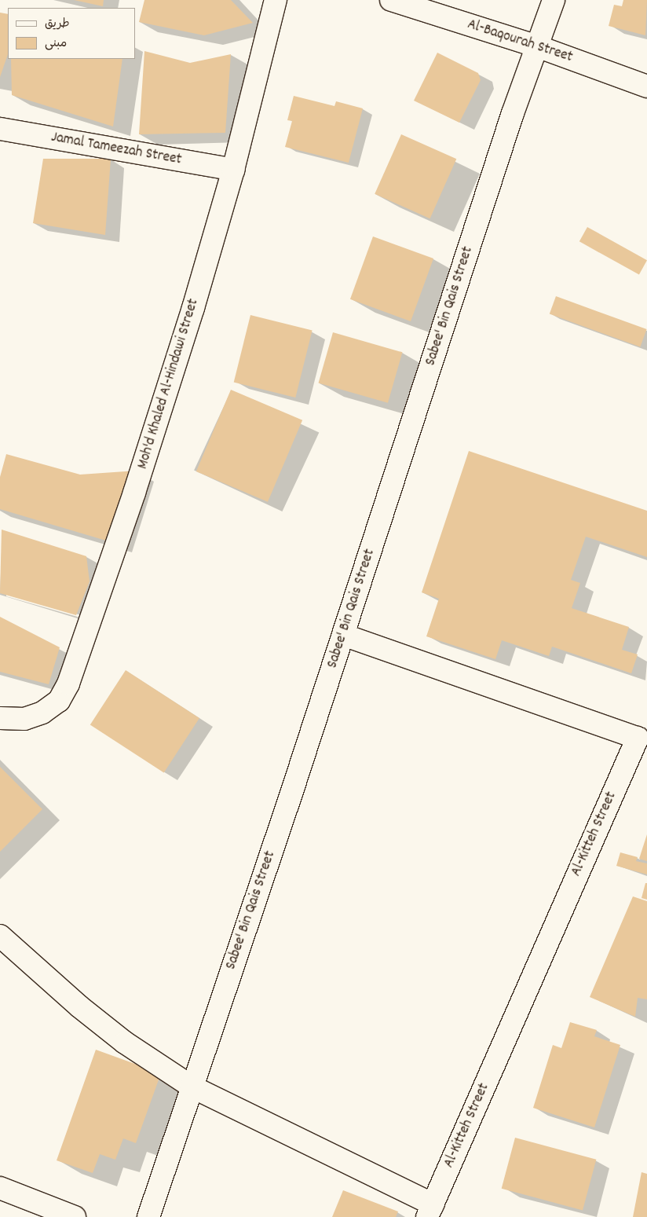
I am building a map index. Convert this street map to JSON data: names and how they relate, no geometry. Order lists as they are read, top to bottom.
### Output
{
  "streets": {
    "street": [
      "Al-Baqourah Street",
      "Jamal Tameezah Street",
      "Sabee' Bin Qais Street",
      "Moh'd Khaled Al-Hindawi Street",
      "Al-Kitteh Street"
    ]
  },
  "crossings": [
    ["Al-Baqourah Street", "Sabee' Bin Qais Street"],
    ["Jamal Tameezah Street", "Moh'd Khaled Al-Hindawi Street"],
    ["Sabee' Bin Qais Street", "Al-Kitteh Street"]
  ],
  "legend": ["طريق", "مبنى"]
}
